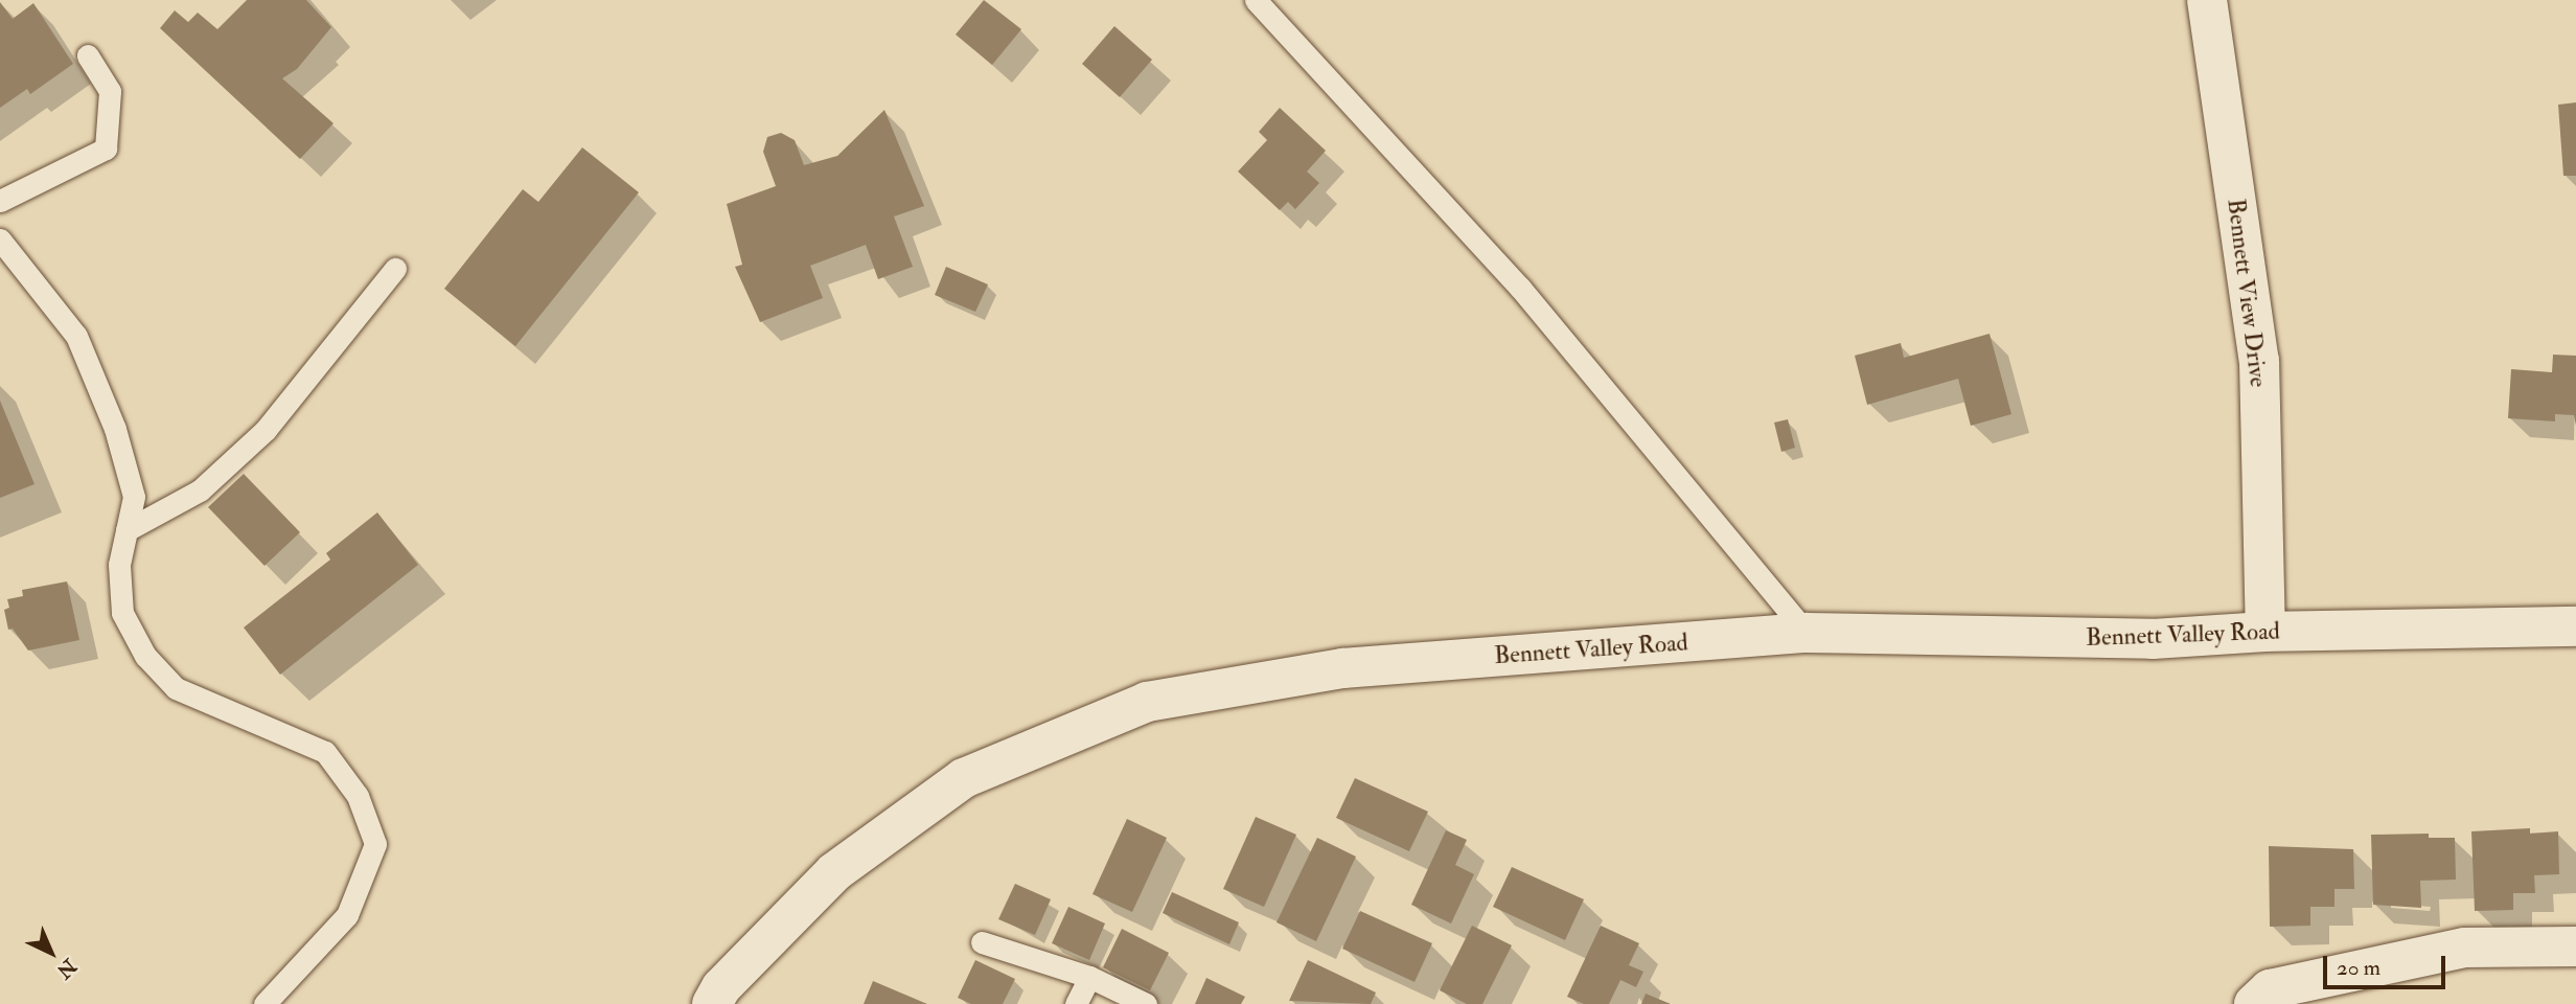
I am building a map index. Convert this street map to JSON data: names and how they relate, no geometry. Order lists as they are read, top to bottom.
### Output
{
  "streets": {
    "street": ["Bennett View Drive", "Bennett Valley Road"]
  },
  "crossings": [
    ["Bennett View Drive", "Bennett Valley Road"]
  ],
  "scale_bar": "20 m",
  "north": "bottom right"
}
